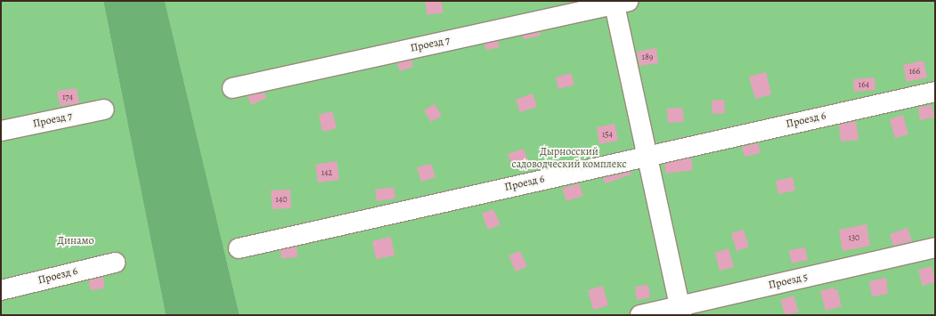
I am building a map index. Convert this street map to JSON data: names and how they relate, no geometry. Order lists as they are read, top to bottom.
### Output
{
  "streets": {
    "street": ["Проезд 7", "Проезд 6", "Проезд 5"]
  },
  "parks": ["Дырносский садоводческий комплекс", "Динамо"],
  "house_numbers": [
    "189",
    "166",
    "164",
    "174",
    "154",
    "142",
    "140",
    "130"
  ]
}
